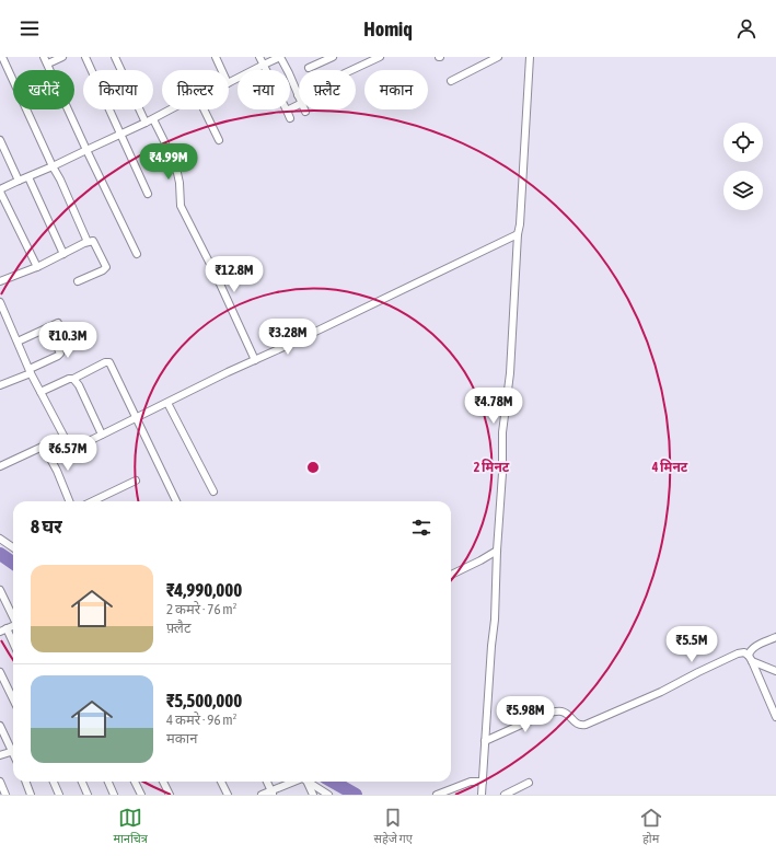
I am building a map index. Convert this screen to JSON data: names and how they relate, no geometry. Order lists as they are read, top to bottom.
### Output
{
  "page": {
    "header": "Homiq",
    "chip": [
      "खरीदें",
      "किराया",
      "फ़िल्टर",
      "नया",
      "फ़्लैट",
      "मकान"
    ],
    "price": [
      "₹4.99M",
      "₹12.8M",
      "₹3.28M",
      "₹10.3M",
      "₹4.78M",
      "₹6.57M",
      "₹5.5M",
      "₹5.98M"
    ],
    "heading": "8 घर",
    "list": [
      {
        "name": "₹4,990,000",
        "note": "2 कमरे · 76 m² · फ़्लैट"
      },
      {
        "name": "₹5,500,000",
        "note": "4 कमरे · 96 m² · मकान"
      }
    ],
    "tabs": ["मानचित्र", "सहेजे गए", "होम"]
  },
  "rings": ["2 मिनट", "4 मिनट"]
}
